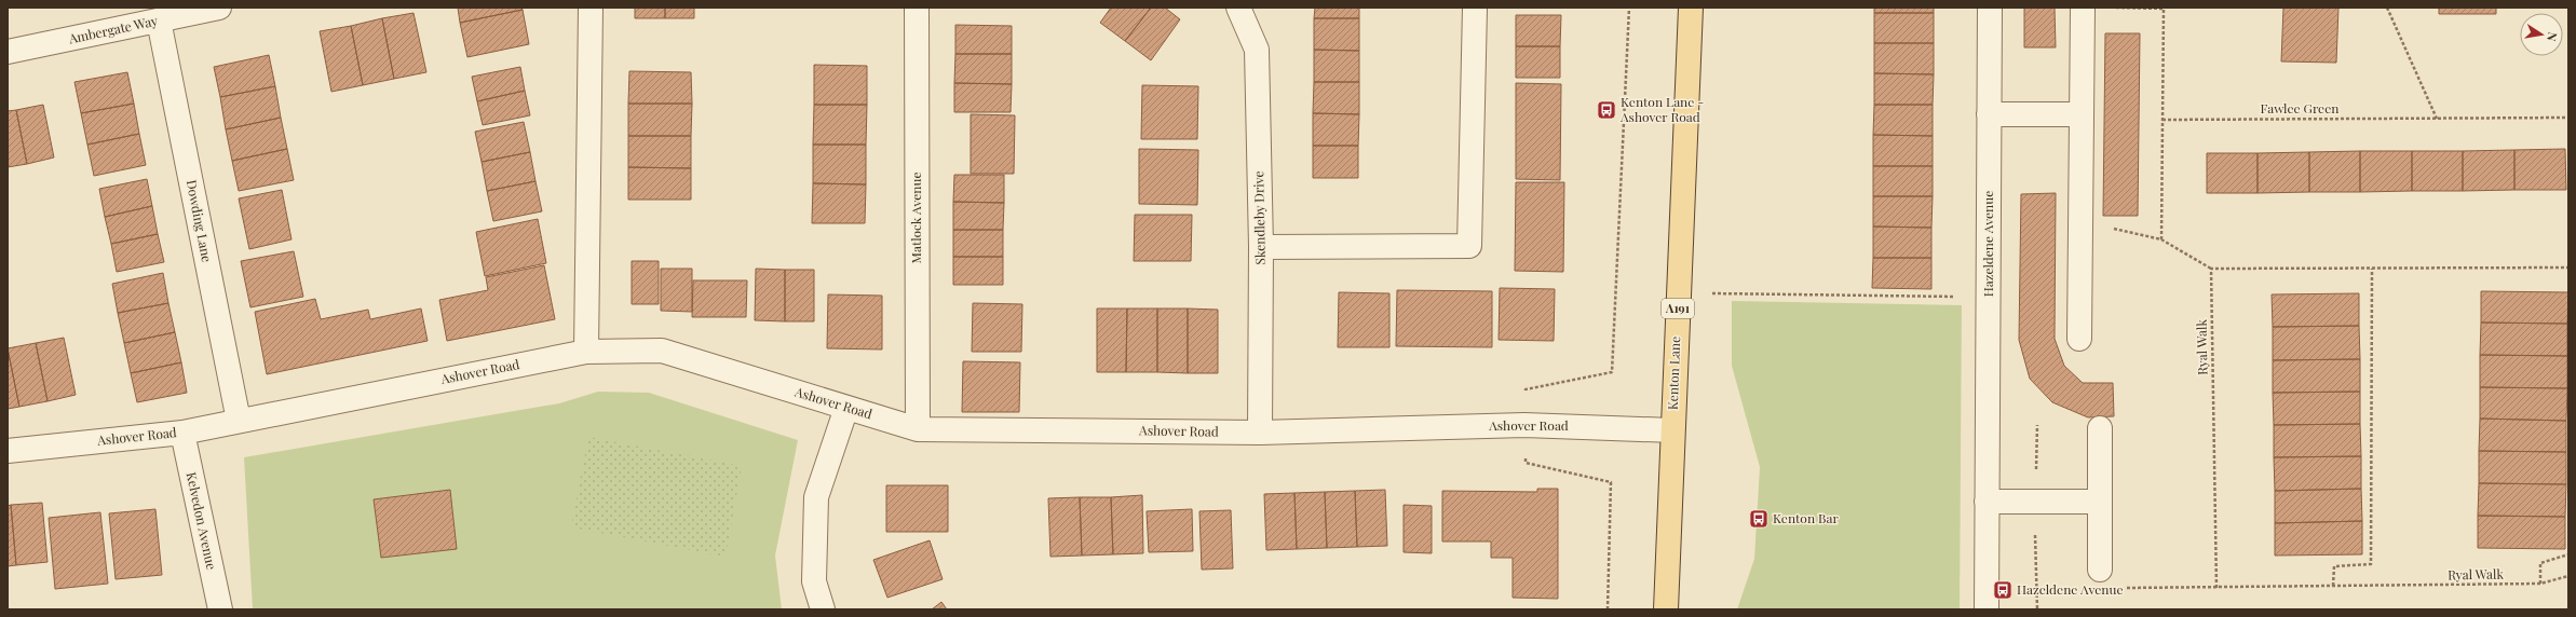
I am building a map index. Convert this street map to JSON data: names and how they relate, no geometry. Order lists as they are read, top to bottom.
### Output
{
  "streets": {
    "main road": ["A191", "Kenton Lane"],
    "street": [
      "Ambergate Way",
      "Matlock Avenue",
      "Skendleby Drive",
      "Dowding Lane",
      "Hazeldene Avenue",
      "Ashover Road",
      "Kelvedon Avenue"
    ],
    "path": ["Fawlee Green", "Ryal Walk"]
  },
  "crossings": [
    ["Ambergate Way", "Dowding Lane"],
    ["Matlock Avenue", "Ashover Road"],
    ["Skendleby Drive", "Ashover Road"],
    ["Dowding Lane", "Ashover Road"],
    ["Ashover Road", "Kenton Lane"],
    ["Ashover Road", "Kelvedon Avenue"]
  ],
  "places": {
    "bus stop": ["Kenton Lane - Ashover Road", "Kenton Bar", "Hazeldene Avenue"]
  },
  "north": "right"
}
